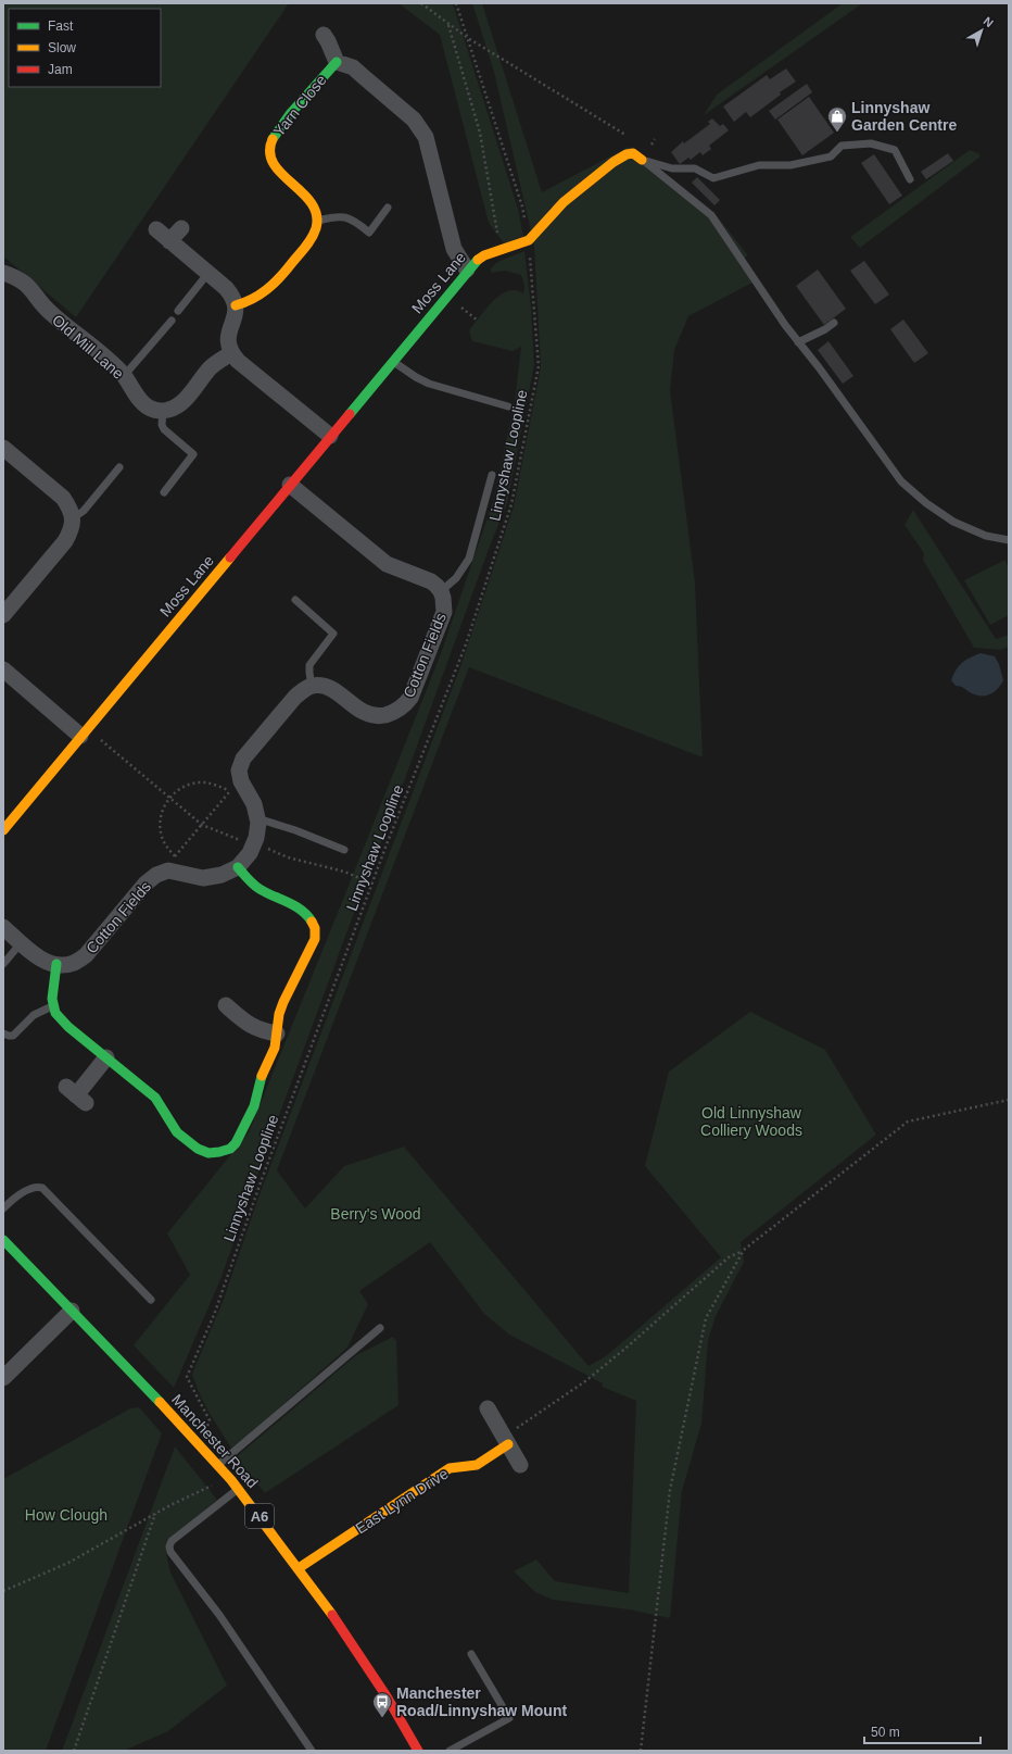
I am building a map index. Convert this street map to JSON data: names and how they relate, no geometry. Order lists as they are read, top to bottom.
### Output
{
  "streets": {
    "street": [
      "Yarn Close",
      "Moss Lane",
      "Old Mill Lane",
      "Cotton Fields",
      "Manchester Road",
      "East Lynn Drive",
      "A6"
    ],
    "path": ["Linnyshaw Loopline"]
  },
  "crossings": [
    ["Yarn Close", "Moss Lane"],
    ["Moss Lane", "Linnyshaw Loopline"],
    ["Moss Lane", "Cotton Fields"],
    ["Linnyshaw Loopline", "Manchester Road"],
    ["Manchester Road", "East Lynn Drive"]
  ],
  "parks": ["Old Linnyshaw Colliery Woods", "Berry's Wood", "How Clough"],
  "places": {
    "shop": ["Linnyshaw Garden Centre"],
    "bus stop": ["Manchester Road/Linnyshaw Mount"]
  },
  "legend": ["Fast", "Slow", "Jam"],
  "scale_bar": "50 m",
  "north": "top right"
}
